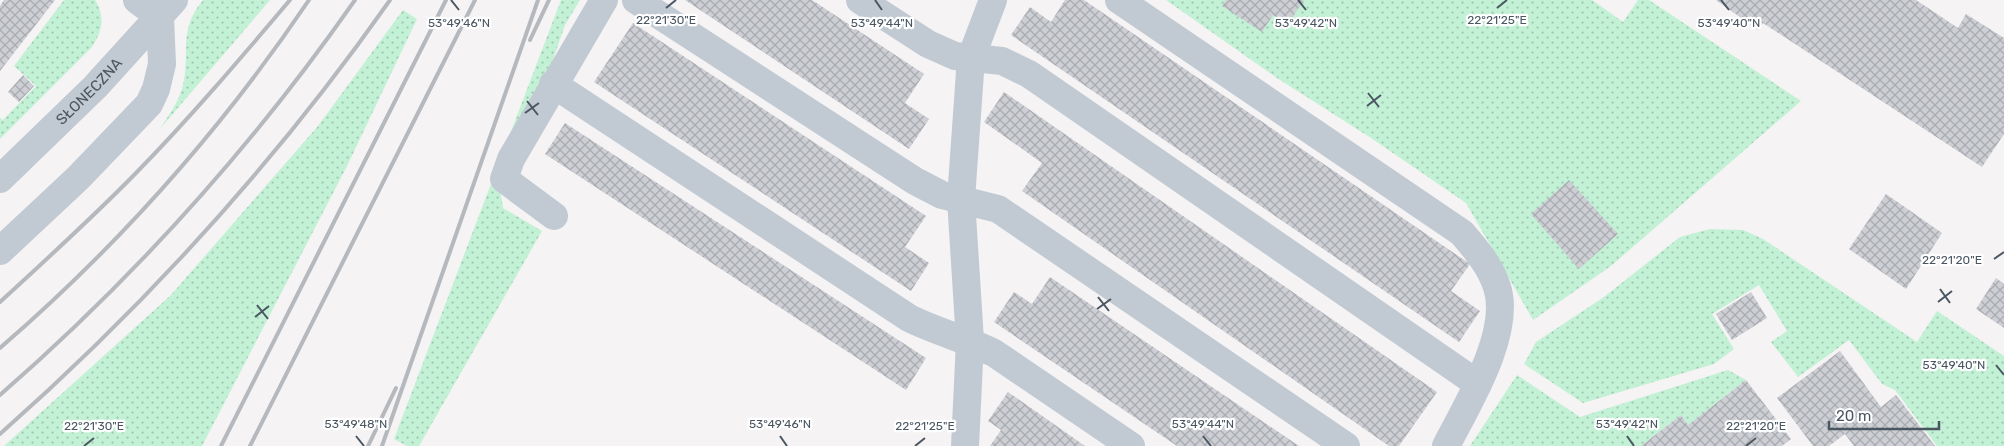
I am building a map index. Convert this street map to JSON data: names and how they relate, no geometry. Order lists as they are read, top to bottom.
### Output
{
  "streets": {
    "street": ["SŁONECZNA"]
  },
  "scale_bar": "20 m",
  "coordinates": [
    "22°21'30\"E",
    "22°21'25\"E",
    "53°49'46\"N",
    "53°49'44\"N",
    "53°49'42\"N",
    "53°49'40\"N",
    "22°21'20\"E",
    "53°49'48\"N"
  ]
}
